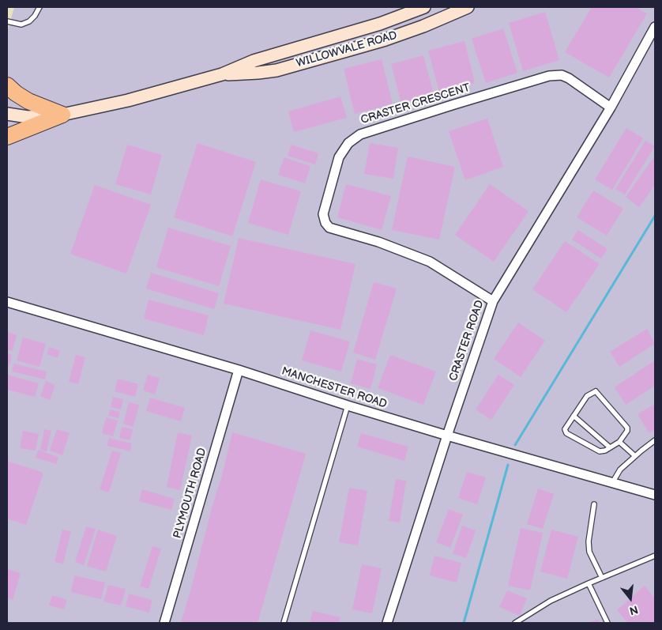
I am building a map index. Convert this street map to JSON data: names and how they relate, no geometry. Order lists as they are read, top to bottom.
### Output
{
  "streets": {
    "main road": ["WILLOWVALE ROAD"],
    "street": [
      "CRASTER CRESCENT",
      "CRASTER ROAD",
      "MANCHESTER ROAD",
      "PLYMOUTH ROAD"
    ]
  },
  "crossings": [
    ["CRASTER CRESCENT", "CRASTER ROAD"],
    ["CRASTER ROAD", "MANCHESTER ROAD"],
    ["MANCHESTER ROAD", "PLYMOUTH ROAD"]
  ],
  "north": "bottom"
}
